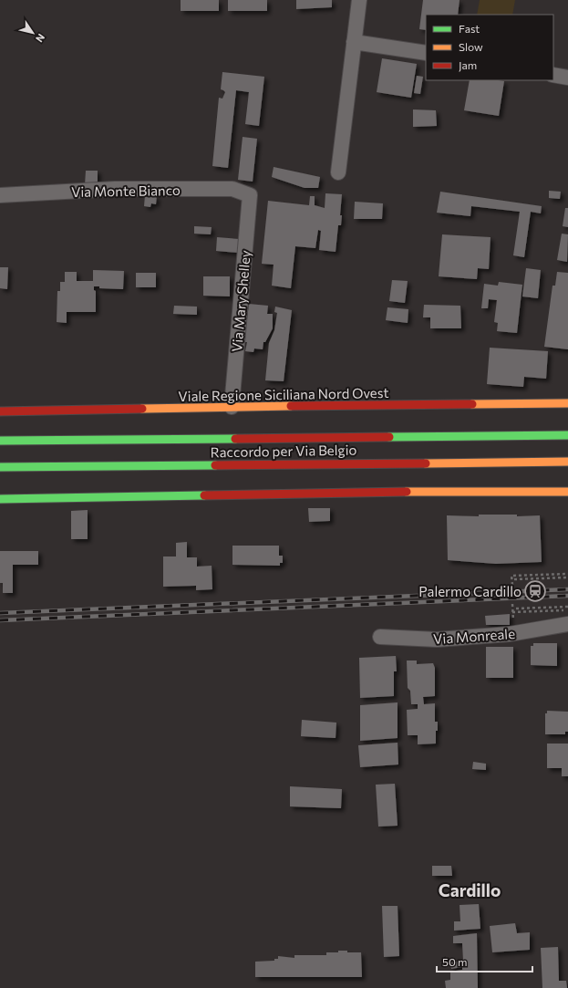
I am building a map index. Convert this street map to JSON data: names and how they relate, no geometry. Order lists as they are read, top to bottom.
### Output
{
  "streets": {
    "main road": ["Viale Regione Siciliana Nord Ovest", "Raccordo per Via Belgio"],
    "street": ["Via Monte Bianco", "Via Mary Shelley", "Via Monreale"]
  },
  "crossings": [
    ["Via Monte Bianco", "Via Mary Shelley"],
    ["Via Mary Shelley", "Viale Regione Siciliana Nord Ovest"]
  ],
  "districts": ["Cardillo"],
  "places": {
    "station": ["Palermo Cardillo"]
  },
  "legend": ["Fast", "Slow", "Jam"],
  "scale_bar": "50 m",
  "north": "bottom right"
}
